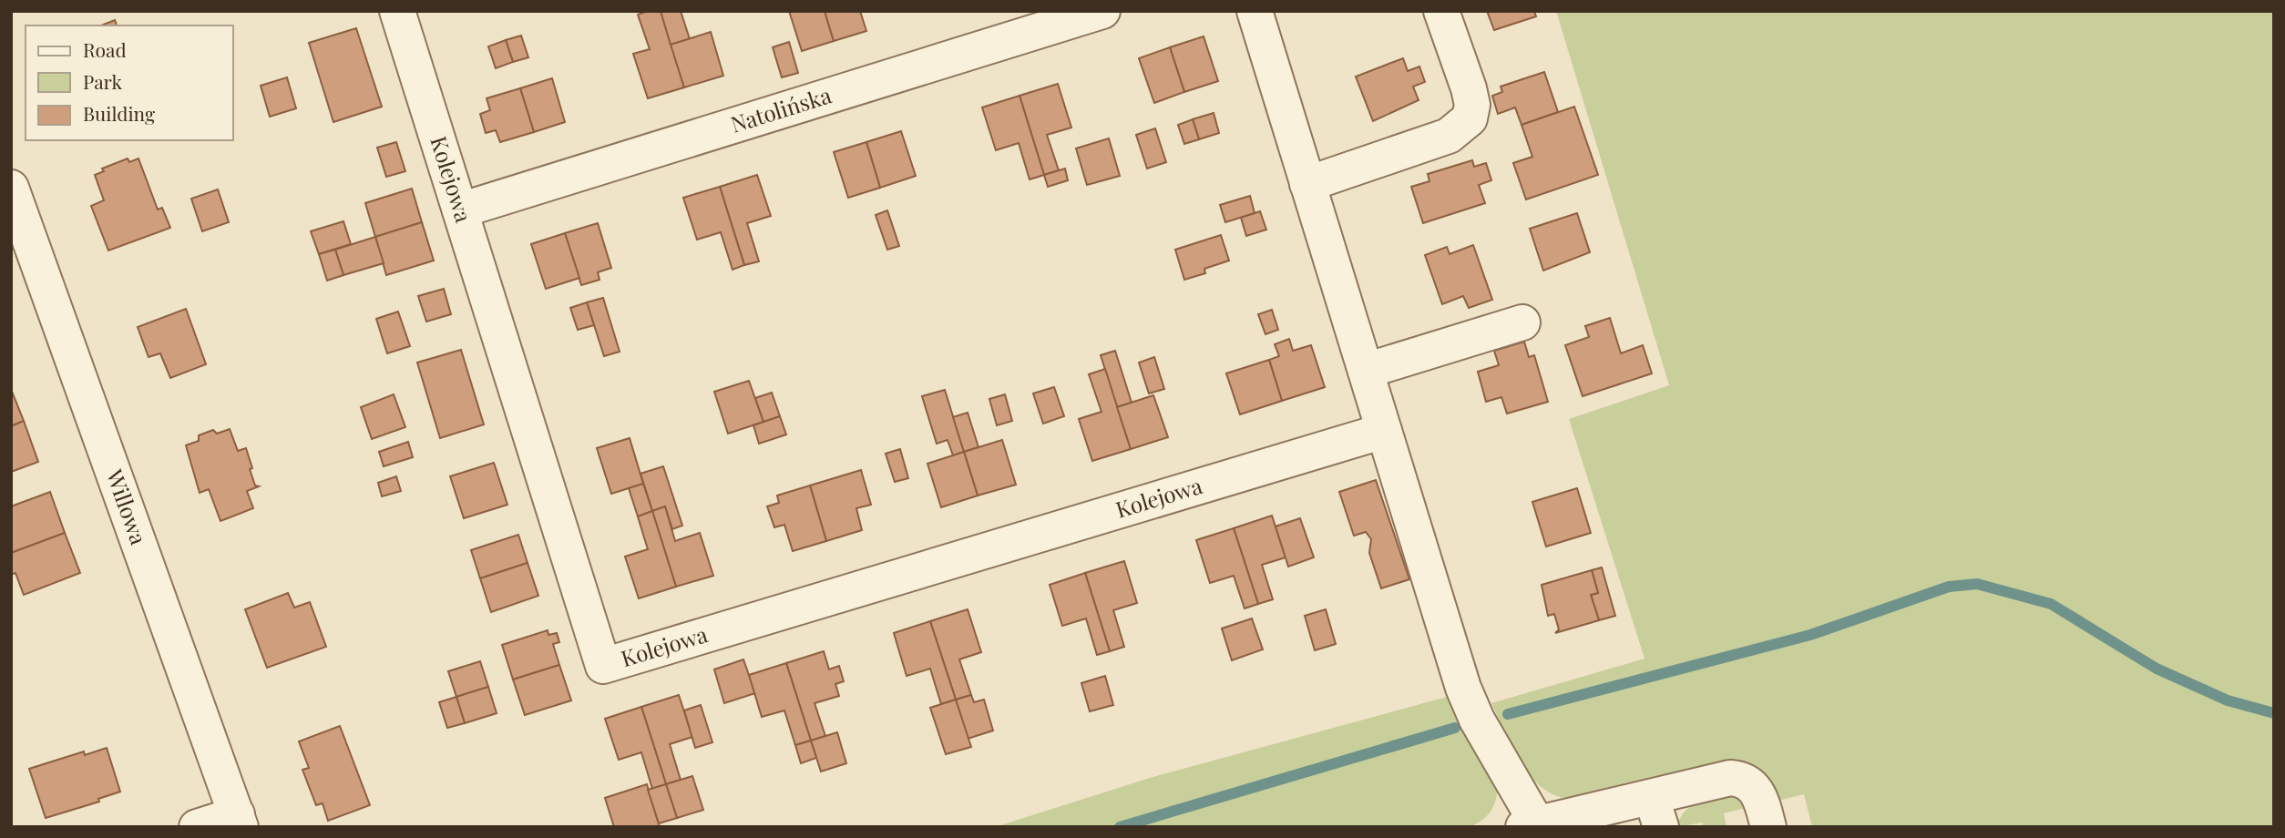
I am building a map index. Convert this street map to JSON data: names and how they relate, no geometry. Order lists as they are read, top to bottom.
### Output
{
  "streets": {
    "street": ["Natolińska", "Kolejowa", "Willowa"]
  },
  "crossings": [
    ["Natolińska", "Kolejowa"]
  ],
  "legend": ["Road", "Park", "Building"]
}
